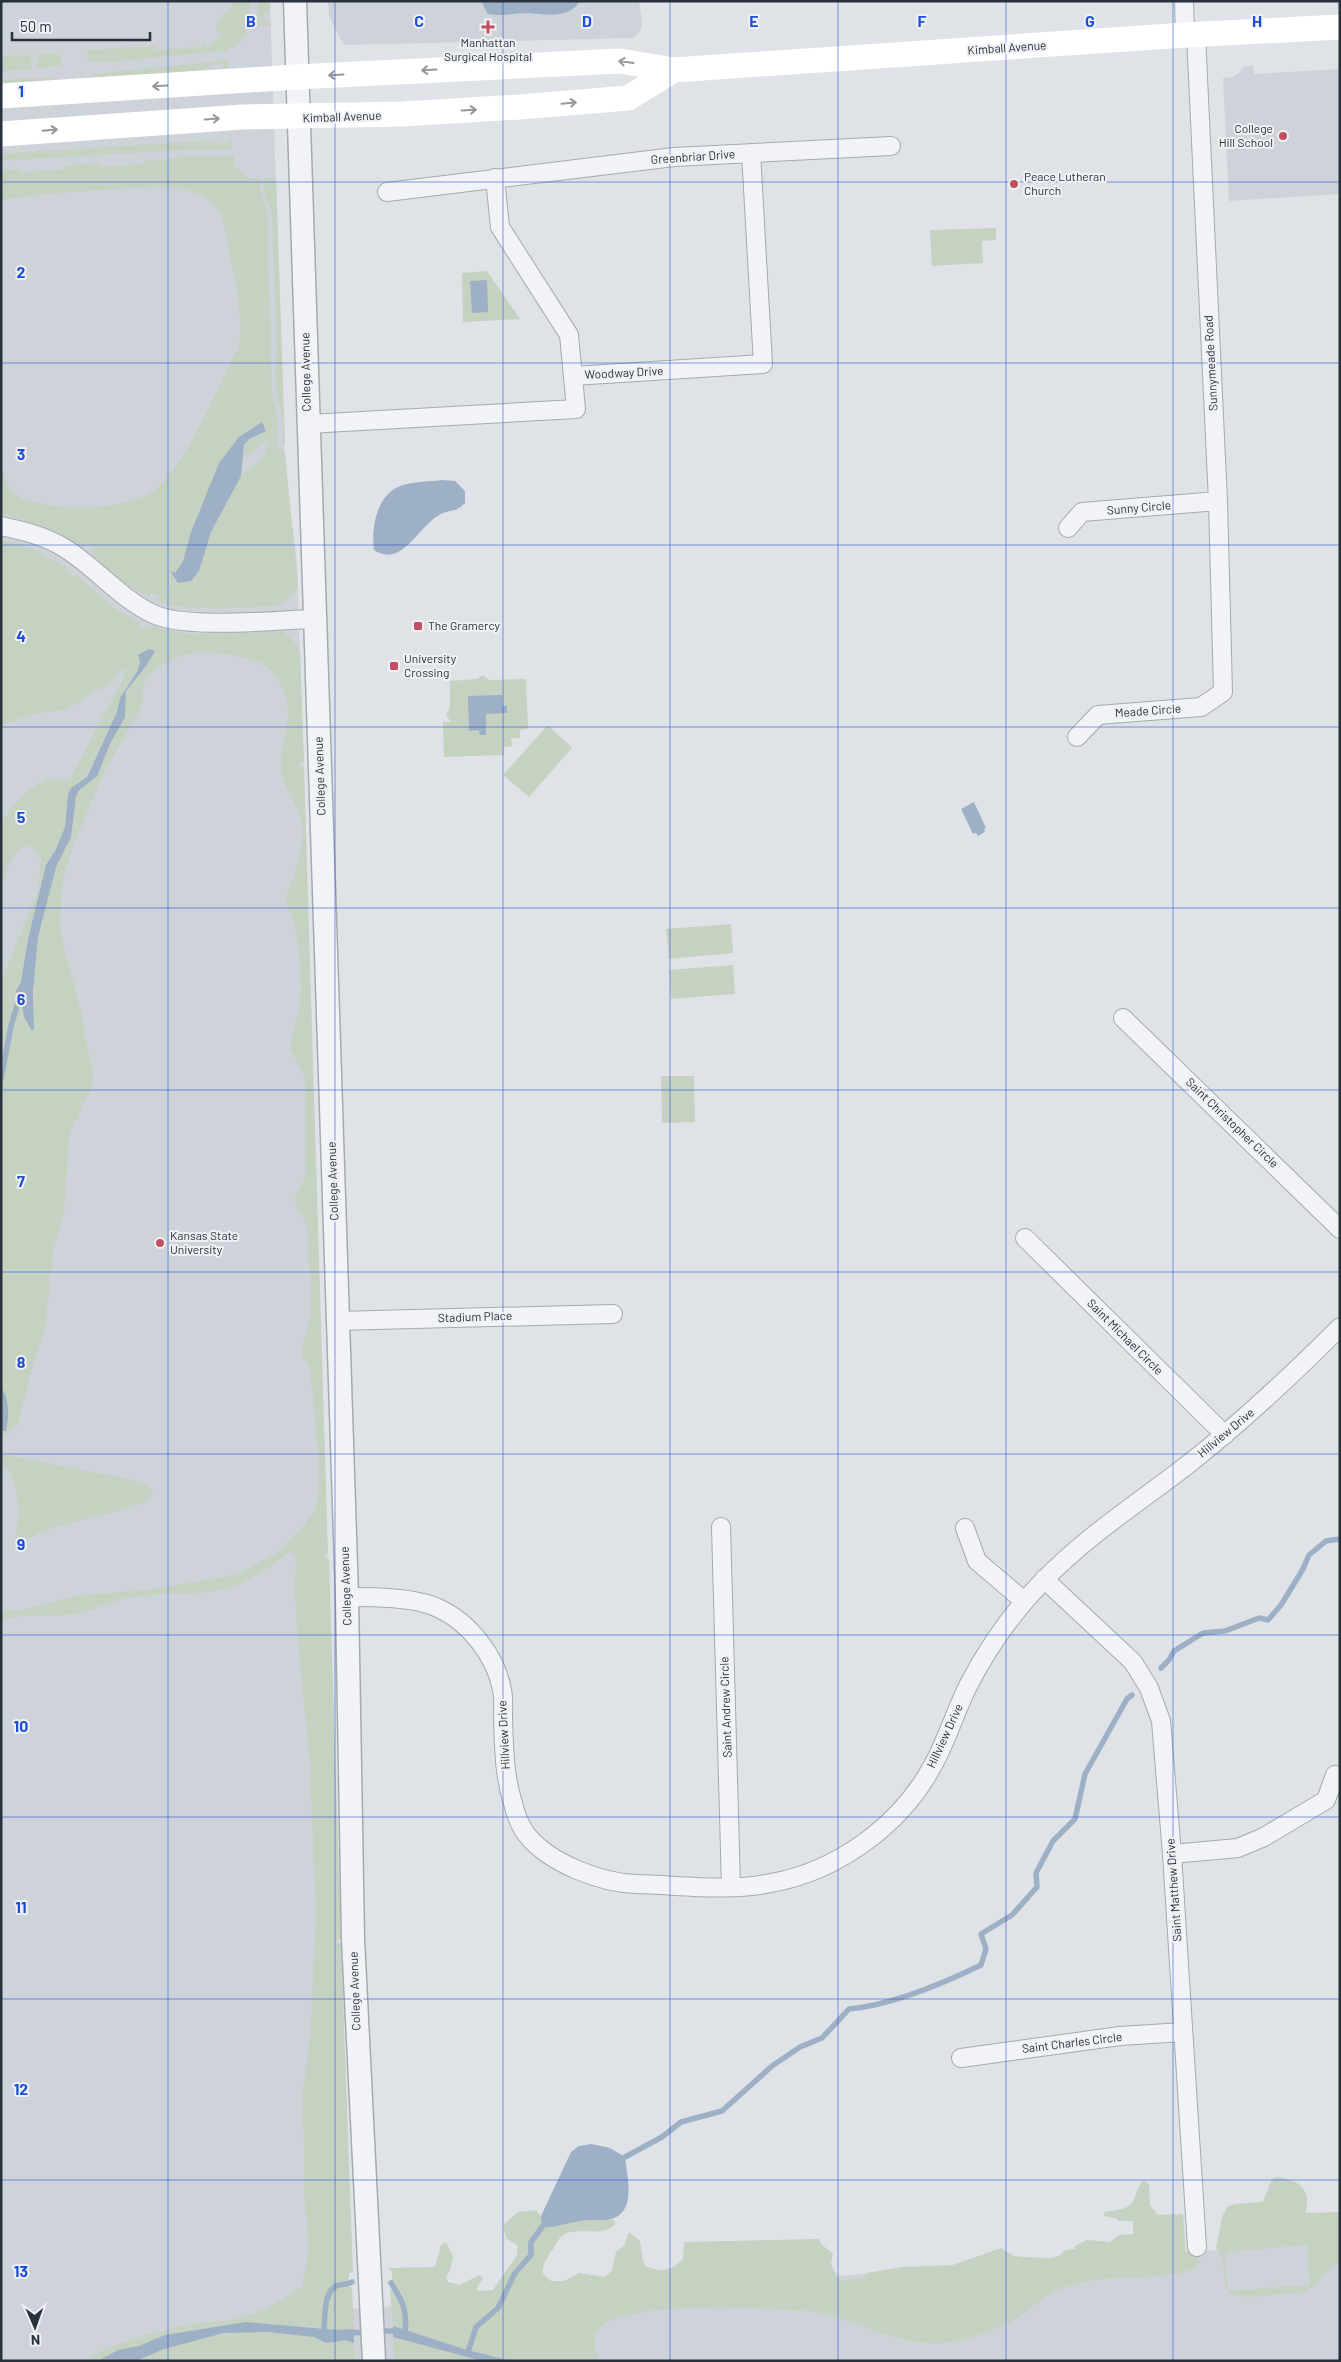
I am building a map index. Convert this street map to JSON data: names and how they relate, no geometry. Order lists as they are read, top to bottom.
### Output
{
  "streets": {
    "main road": ["Kimball Avenue"],
    "street": [
      "Greenbriar Drive",
      "Sunnymeade Road",
      "College Avenue",
      "Woodway Drive",
      "Sunny Circle",
      "Meade Circle",
      "Saint Christopher Circle",
      "Stadium Place",
      "Saint Michael Circle",
      "Hillview Drive",
      "Saint Andrew Circle",
      "Saint Matthew Drive",
      "Saint Charles Circle"
    ]
  },
  "crossings": [
    ["Kimball Avenue", "Sunnymeade Road"],
    ["Kimball Avenue", "College Avenue"],
    ["Greenbriar Drive", "Woodway Drive"],
    ["Sunnymeade Road", "Sunny Circle"],
    ["Sunnymeade Road", "Meade Circle"],
    ["College Avenue", "Woodway Drive"],
    ["College Avenue", "Stadium Place"],
    ["College Avenue", "Hillview Drive"],
    ["Saint Michael Circle", "Hillview Drive"],
    ["Hillview Drive", "Saint Andrew Circle"],
    ["Hillview Drive", "Saint Matthew Drive"],
    ["Saint Matthew Drive", "Saint Charles Circle"]
  ],
  "places": {
    "health": ["Manhattan Surgical Hospital"],
    "other": ["College Hill School", "Peace Lutheran Church", "Kansas State University"],
    "transit": ["The Gramercy", "University Crossing"]
  },
  "scale_bar": "50 m",
  "north": "bottom",
  "grid": {
    "columns": [
      "B",
      "C",
      "D",
      "E",
      "F",
      "G",
      "H"
    ],
    "rows": [
      "1",
      "2",
      "3",
      "4",
      "5",
      "6",
      "7",
      "8",
      "9",
      "10",
      "11",
      "12",
      "13"
    ]
  }
}
